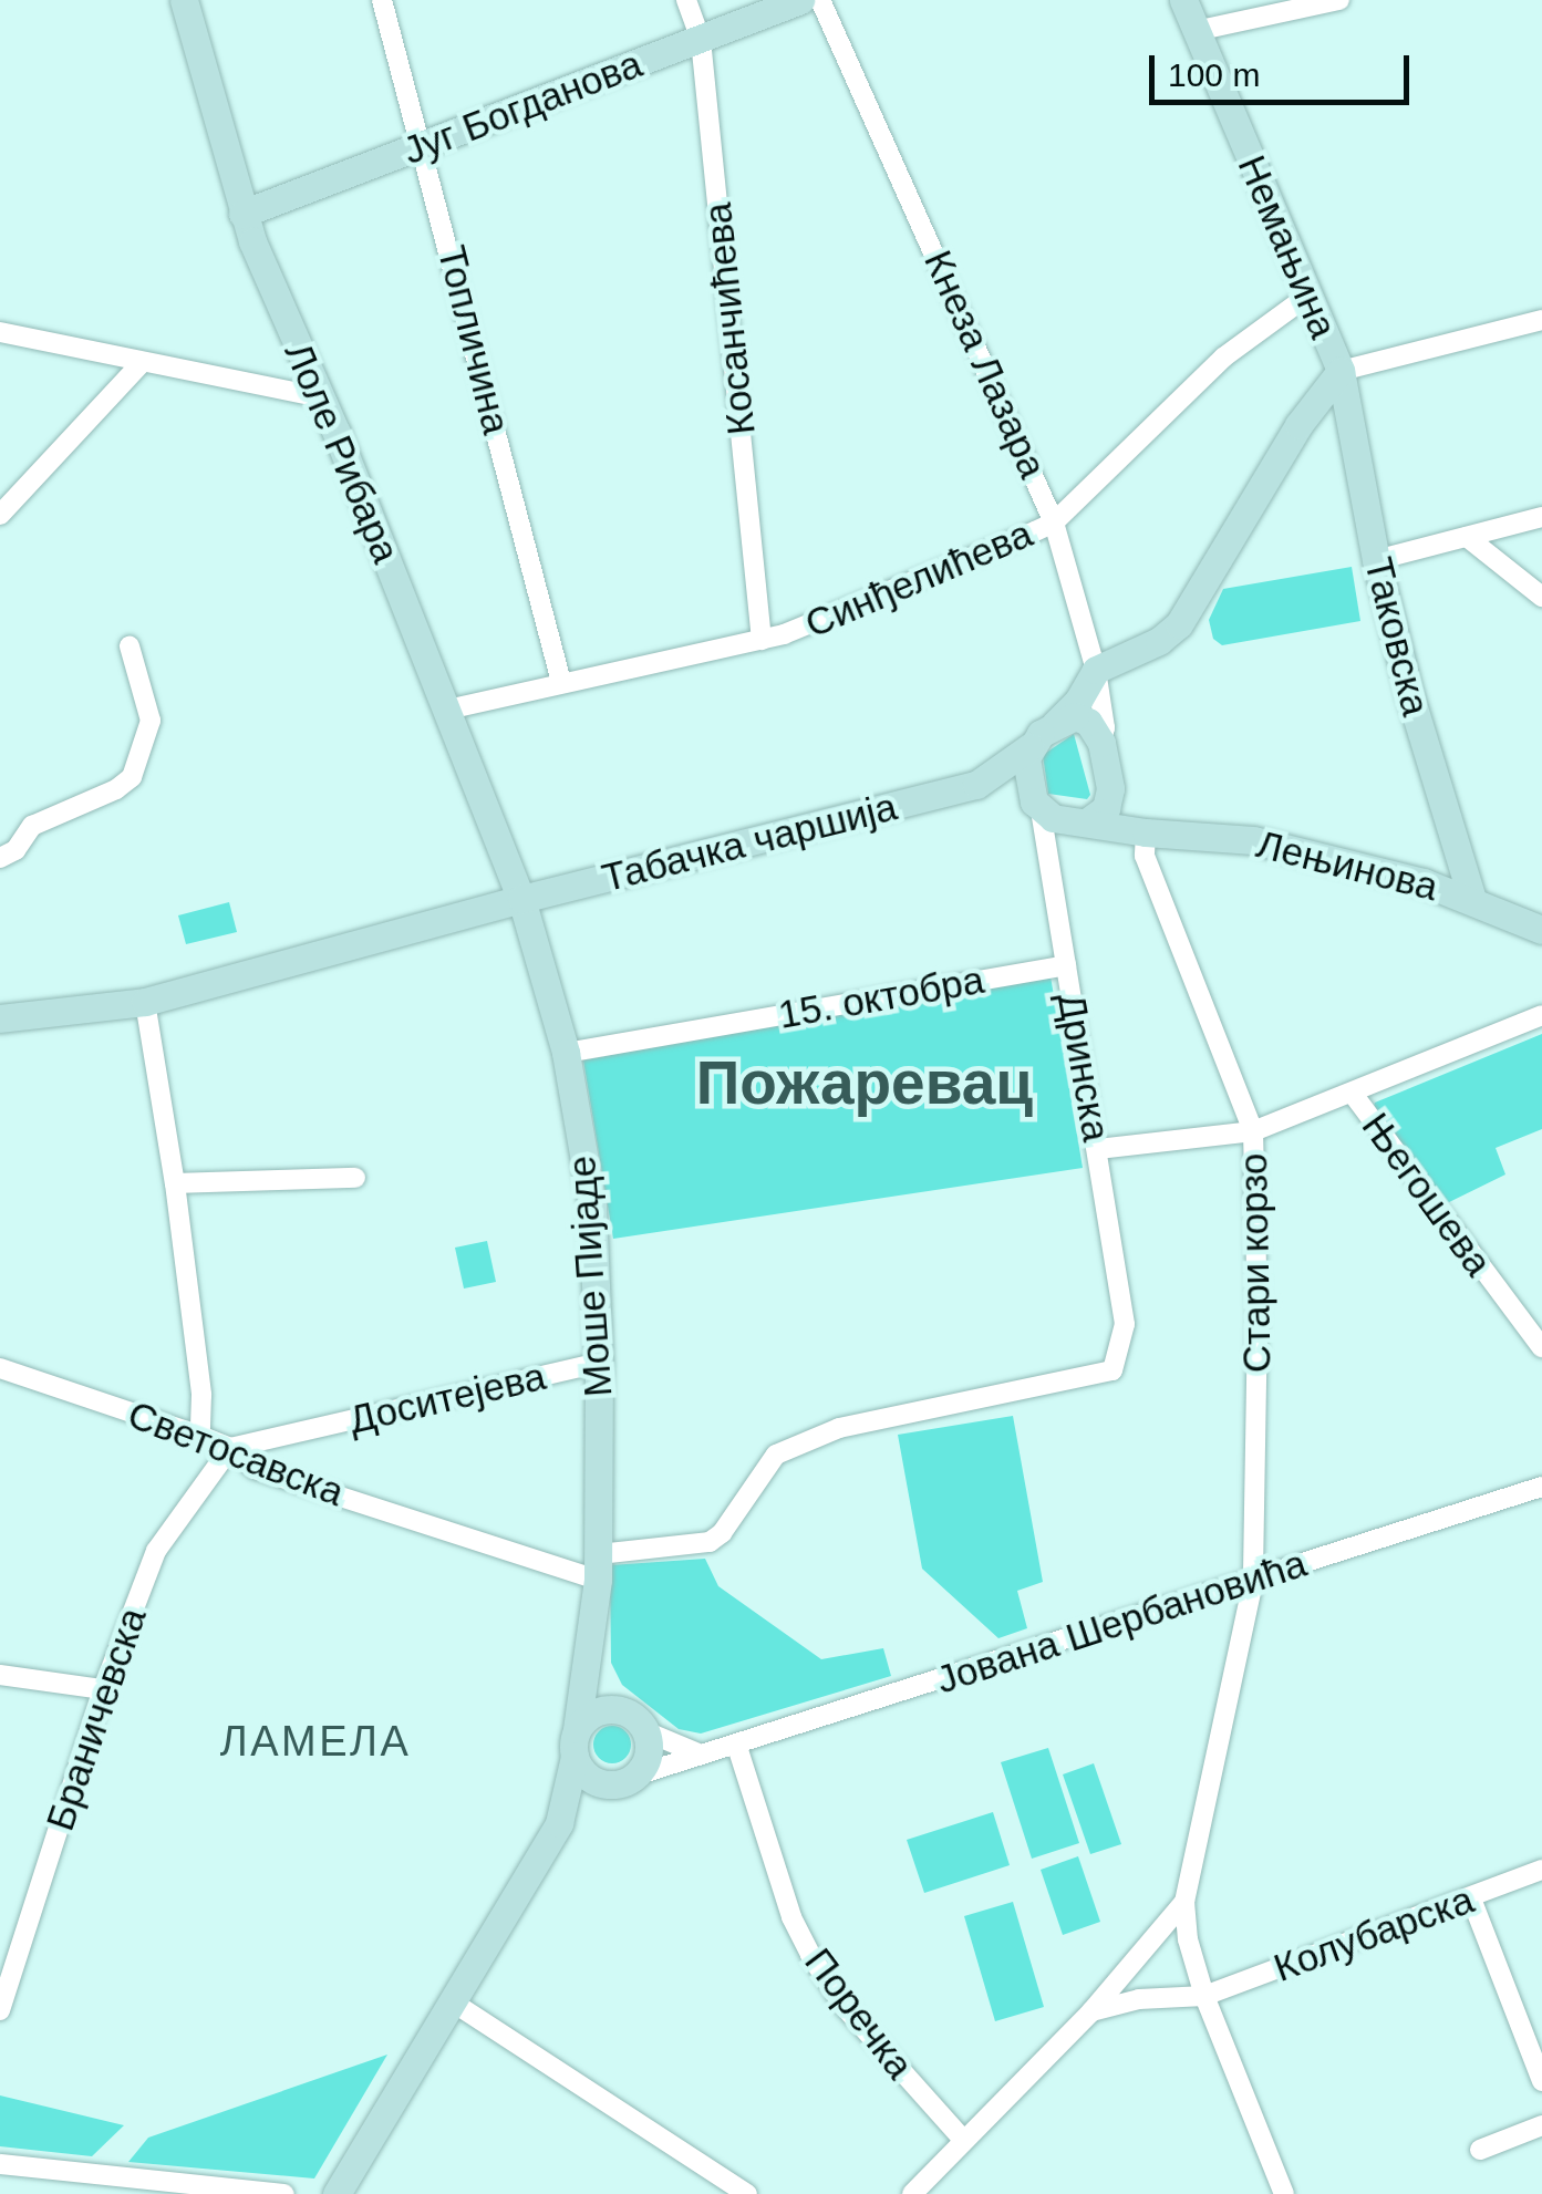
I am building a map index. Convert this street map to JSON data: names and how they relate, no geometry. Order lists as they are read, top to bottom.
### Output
{
  "streets": {
    "street": [
      "Југ Богданова",
      "Немањина",
      "Косанчићева",
      "Топличина",
      "Кнеза Лазара",
      "Лоле Рибара",
      "Синђелићева",
      "Таковска",
      "Табачка чаршија",
      "Лењинова",
      "15. октобра",
      "Дринска",
      "Његошева",
      "Стари корзо",
      "Моше Пијаде",
      "Доситејева",
      "Светосавска",
      "Јована Шербановића",
      "Браничевска",
      "Колубарска",
      "Поречка"
    ]
  },
  "crossings": [
    ["Југ Богданова", "Косанчићева"],
    ["Југ Богданова", "Топличина"],
    ["Југ Богданова", "Лоле Рибара"],
    ["Немањина", "Синђелићева"],
    ["Немањина", "Таковска"],
    ["Косанчићева", "Синђелићева"],
    ["Топличина", "Синђелићева"],
    ["Кнеза Лазара", "Синђелићева"],
    ["Кнеза Лазара", "Табачка чаршија"],
    ["Кнеза Лазара", "Лењинова"],
    ["Кнеза Лазара", "Дринска"],
    ["Лоле Рибара", "Синђелићева"],
    ["Лоле Рибара", "Табачка чаршија"],
    ["Лоле Рибара", "Моше Пијаде"],
    ["Таковска", "Лењинова"],
    ["Табачка чаршија", "Лењинова"],
    ["Табачка чаршија", "Дринска"],
    ["Табачка чаршија", "Моше Пијаде"],
    ["Лењинова", "Дринска"],
    ["Лењинова", "Стари корзо"],
    ["15. октобра", "Дринска"],
    ["15. октобра", "Моше Пијаде"],
    ["Дринска", "Моше Пијаде"],
    ["Дринска", "Светосавска"],
    ["Стари корзо", "Јована Шербановића"],
    ["Моше Пијаде", "Доситејева"],
    ["Моше Пијаде", "Светосавска"],
    ["Моше Пијаде", "Јована Шербановића"],
    ["Доситејева", "Светосавска"],
    ["Доситејева", "Браничевска"],
    ["Светосавска", "Браничевска"],
    ["Јована Шербановића", "Поречка"]
  ],
  "districts": ["Пожаревац", "ЛАМЕЛА"],
  "scale_bar": "100 m"
}
